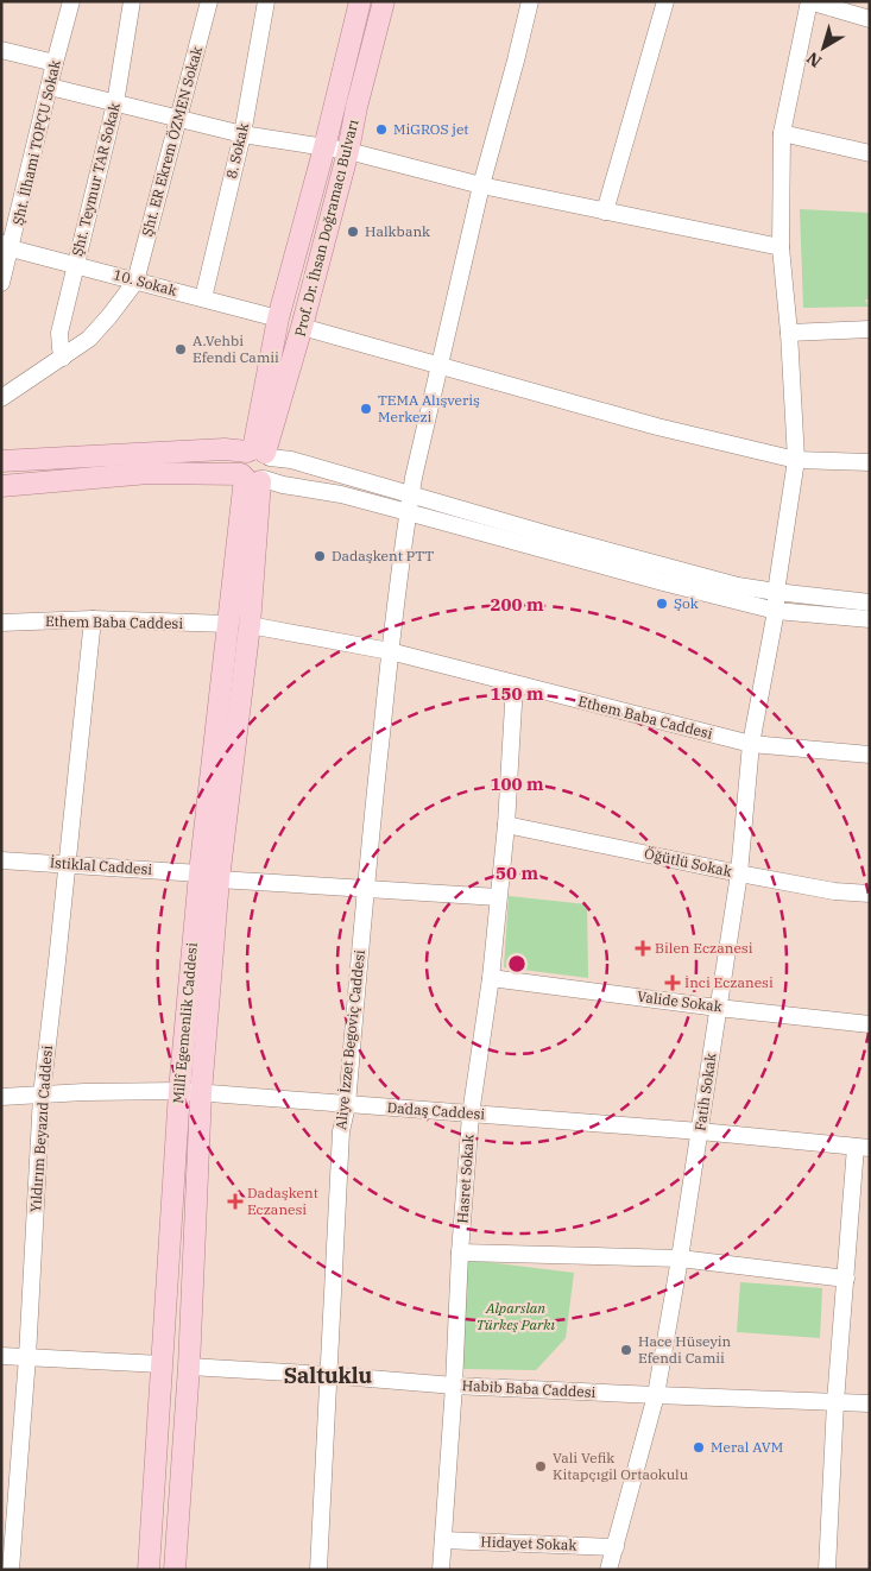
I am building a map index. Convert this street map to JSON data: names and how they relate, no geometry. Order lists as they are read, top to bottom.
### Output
{
  "streets": {
    "main road": ["Prof. Dr. İhsan Doğramacı Bulvarı", "Millî Egemenlik Caddesi"],
    "street": [
      "Şht. ER Ekrem ÖZMEN Sokak",
      "Şht. İlhami TOPÇU Sokak",
      "8. Sokak",
      "Şht. Teymur TAR Sokak",
      "10. Sokak",
      "Ethem Baba Caddesi",
      "Öğütlü Sokak",
      "İstiklal Caddesi",
      "Valide Sokak",
      "Aliye İzzet Begoviç Caddesi",
      "Fatih Sokak",
      "Dadaş Caddesi",
      "Yıldırım Beyazıd Caddesi",
      "Hasret Sokak",
      "Habib Baba Caddesi",
      "Hidayet Sokak"
    ]
  },
  "crossings": [
    ["Şht. ER Ekrem ÖZMEN Sokak", "10. Sokak"],
    ["Şht. İlhami TOPÇU Sokak", "10. Sokak"],
    ["8. Sokak", "10. Sokak"],
    ["Şht. Teymur TAR Sokak", "10. Sokak"],
    ["Prof. Dr. İhsan Doğramacı Bulvarı", "10. Sokak"],
    ["Ethem Baba Caddesi", "Millî Egemenlik Caddesi"],
    ["Ethem Baba Caddesi", "Aliye İzzet Begoviç Caddesi"],
    ["Ethem Baba Caddesi", "Fatih Sokak"],
    ["Ethem Baba Caddesi", "Yıldırım Beyazıd Caddesi"],
    ["Ethem Baba Caddesi", "Hasret Sokak"],
    ["Öğütlü Sokak", "Fatih Sokak"],
    ["Öğütlü Sokak", "Hasret Sokak"],
    ["İstiklal Caddesi", "Millî Egemenlik Caddesi"],
    ["İstiklal Caddesi", "Yıldırım Beyazıd Caddesi"],
    ["Valide Sokak", "Fatih Sokak"],
    ["Valide Sokak", "Hasret Sokak"],
    ["Millî Egemenlik Caddesi", "Dadaş Caddesi"],
    ["Millî Egemenlik Caddesi", "Habib Baba Caddesi"],
    ["Aliye İzzet Begoviç Caddesi", "Dadaş Caddesi"],
    ["Aliye İzzet Begoviç Caddesi", "Habib Baba Caddesi"],
    ["Fatih Sokak", "Dadaş Caddesi"],
    ["Fatih Sokak", "Habib Baba Caddesi"],
    ["Fatih Sokak", "Hidayet Sokak"],
    ["Dadaş Caddesi", "Yıldırım Beyazıd Caddesi"],
    ["Dadaş Caddesi", "Hasret Sokak"],
    ["Hasret Sokak", "Habib Baba Caddesi"],
    ["Hasret Sokak", "Hidayet Sokak"]
  ],
  "districts": ["Saltuklu"],
  "parks": ["Alparslan Türkeş Parkı"],
  "places": {
    "other": [
      "MiGROS jet",
      "Halkbank",
      "A.Vehbi Efendi Camii",
      "TEMA Alışveriş Merkezi",
      "Dadaşkent PTT",
      "Şok",
      "Hace Hüseyin Efendi Camii",
      "Meral AVM",
      "Vali Vefik Kitapçıgil Ortaokulu"
    ],
    "health": ["Bilen Eczanesi", "İnci Eczanesi", "Dadaşkent Eczanesi"]
  },
  "north": "bottom left",
  "rings": [
    "200 m",
    "150 m",
    "100 m",
    "50 m"
  ]
}
